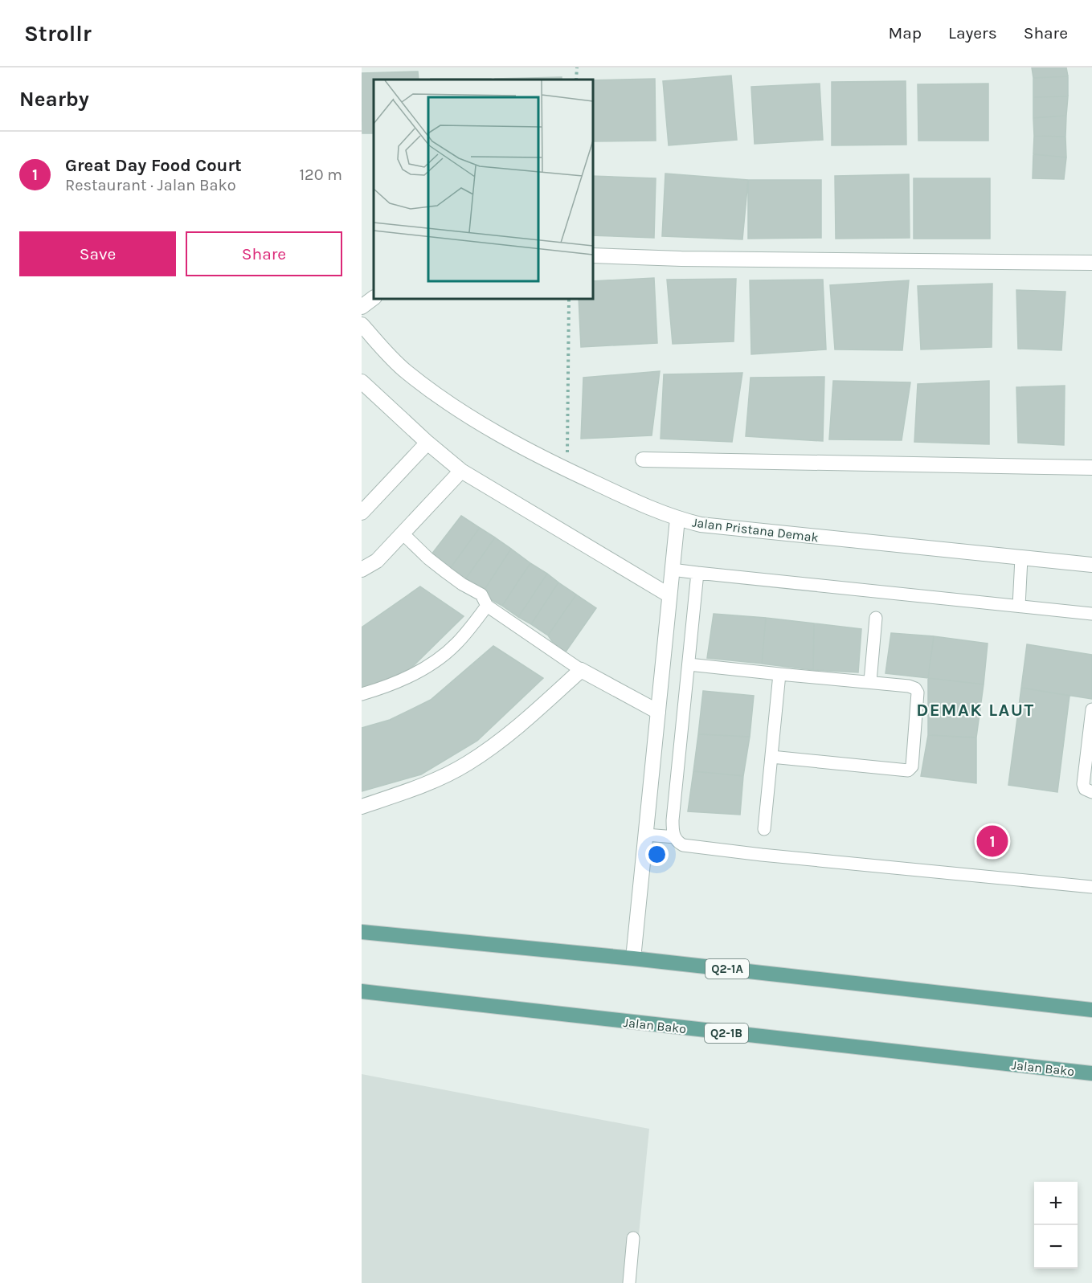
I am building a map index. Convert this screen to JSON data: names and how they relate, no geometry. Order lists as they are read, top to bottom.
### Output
{
  "streets": {
    "main road": ["Q2-1A", "Jalan Bako", "Q2-1B"],
    "street": ["Jalan Pristana Demak"]
  },
  "districts": ["DEMAK LAUT"],
  "page": {
    "header": "Strollr",
    "nav": ["Map", "Layers", "Share"],
    "heading": "Nearby",
    "list": [
      {
        "mark": "1",
        "name": "Great Day Food Court",
        "note": "Restaurant · Jalan Bako",
        "value": "120 m"
      }
    ],
    "buttons": ["Save", "Share"],
    "pins": "1",
    "map_buttons": ["+", "−"]
  }
}
